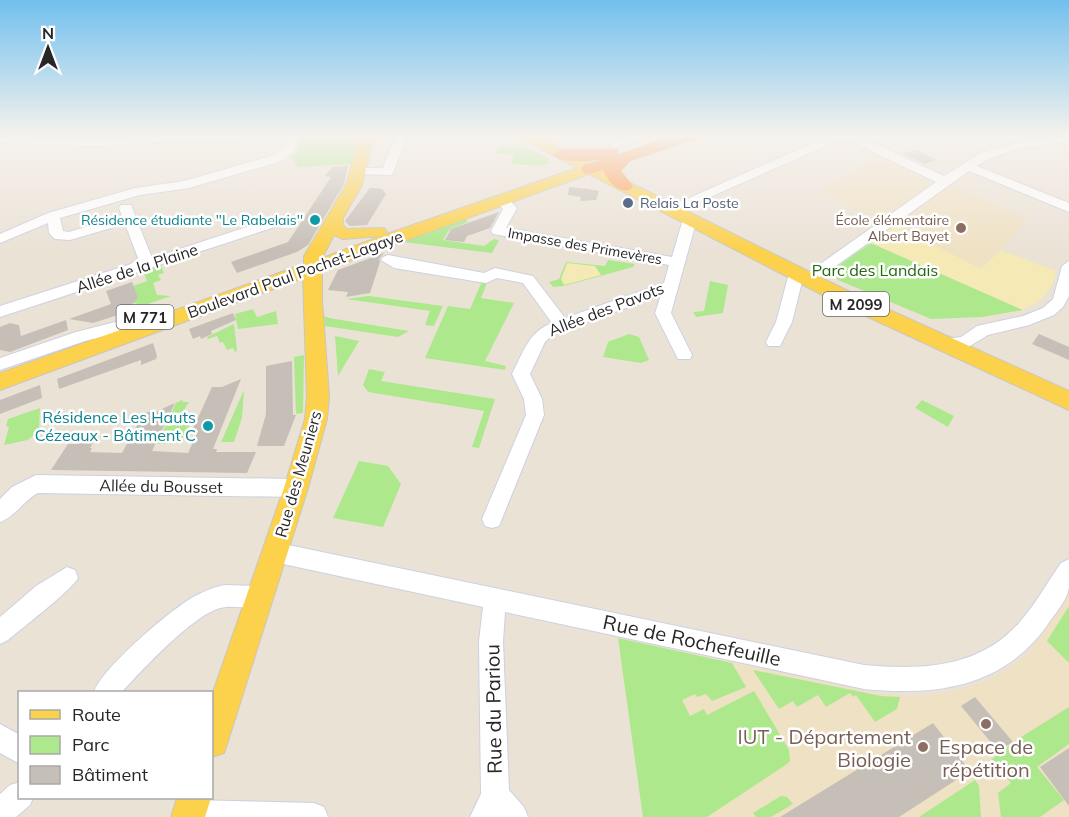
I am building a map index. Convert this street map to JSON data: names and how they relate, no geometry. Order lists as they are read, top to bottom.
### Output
{
  "streets": {
    "main road": [
      "Boulevard Paul Pochet-Lagaye",
      "M 2099",
      "M 771",
      "Rue des Meuniers"
    ],
    "street": [
      "Impasse des Primevères",
      "Allée de la Plaine",
      "Allée des Pavots",
      "Allée du Bousset",
      "Rue de Rochefeuille",
      "Rue du Pariou"
    ]
  },
  "crossings": [
    ["Impasse des Primevères", "Boulevard Paul Pochet-Lagaye"],
    ["Impasse des Primevères", "Allée des Pavots"],
    ["Boulevard Paul Pochet-Lagaye", "Rue des Meuniers"],
    ["M 2099", "Allée des Pavots"],
    ["Rue des Meuniers", "Allée du Bousset"],
    ["Rue des Meuniers", "Rue de Rochefeuille"],
    ["Rue de Rochefeuille", "Rue du Pariou"]
  ],
  "parks": ["Parc des Landais"],
  "places": [
    "Relais La Poste",
    "Résidence étudiante ''Le Rabelais''",
    "École élémentaire Albert Bayet",
    "Résidence Les Hauts Cézeaux - Bâtiment C",
    "Espace de répétition",
    "IUT - Département Biologie"
  ],
  "legend": ["Route", "Parc", "Bâtiment"],
  "north": "top"
}
